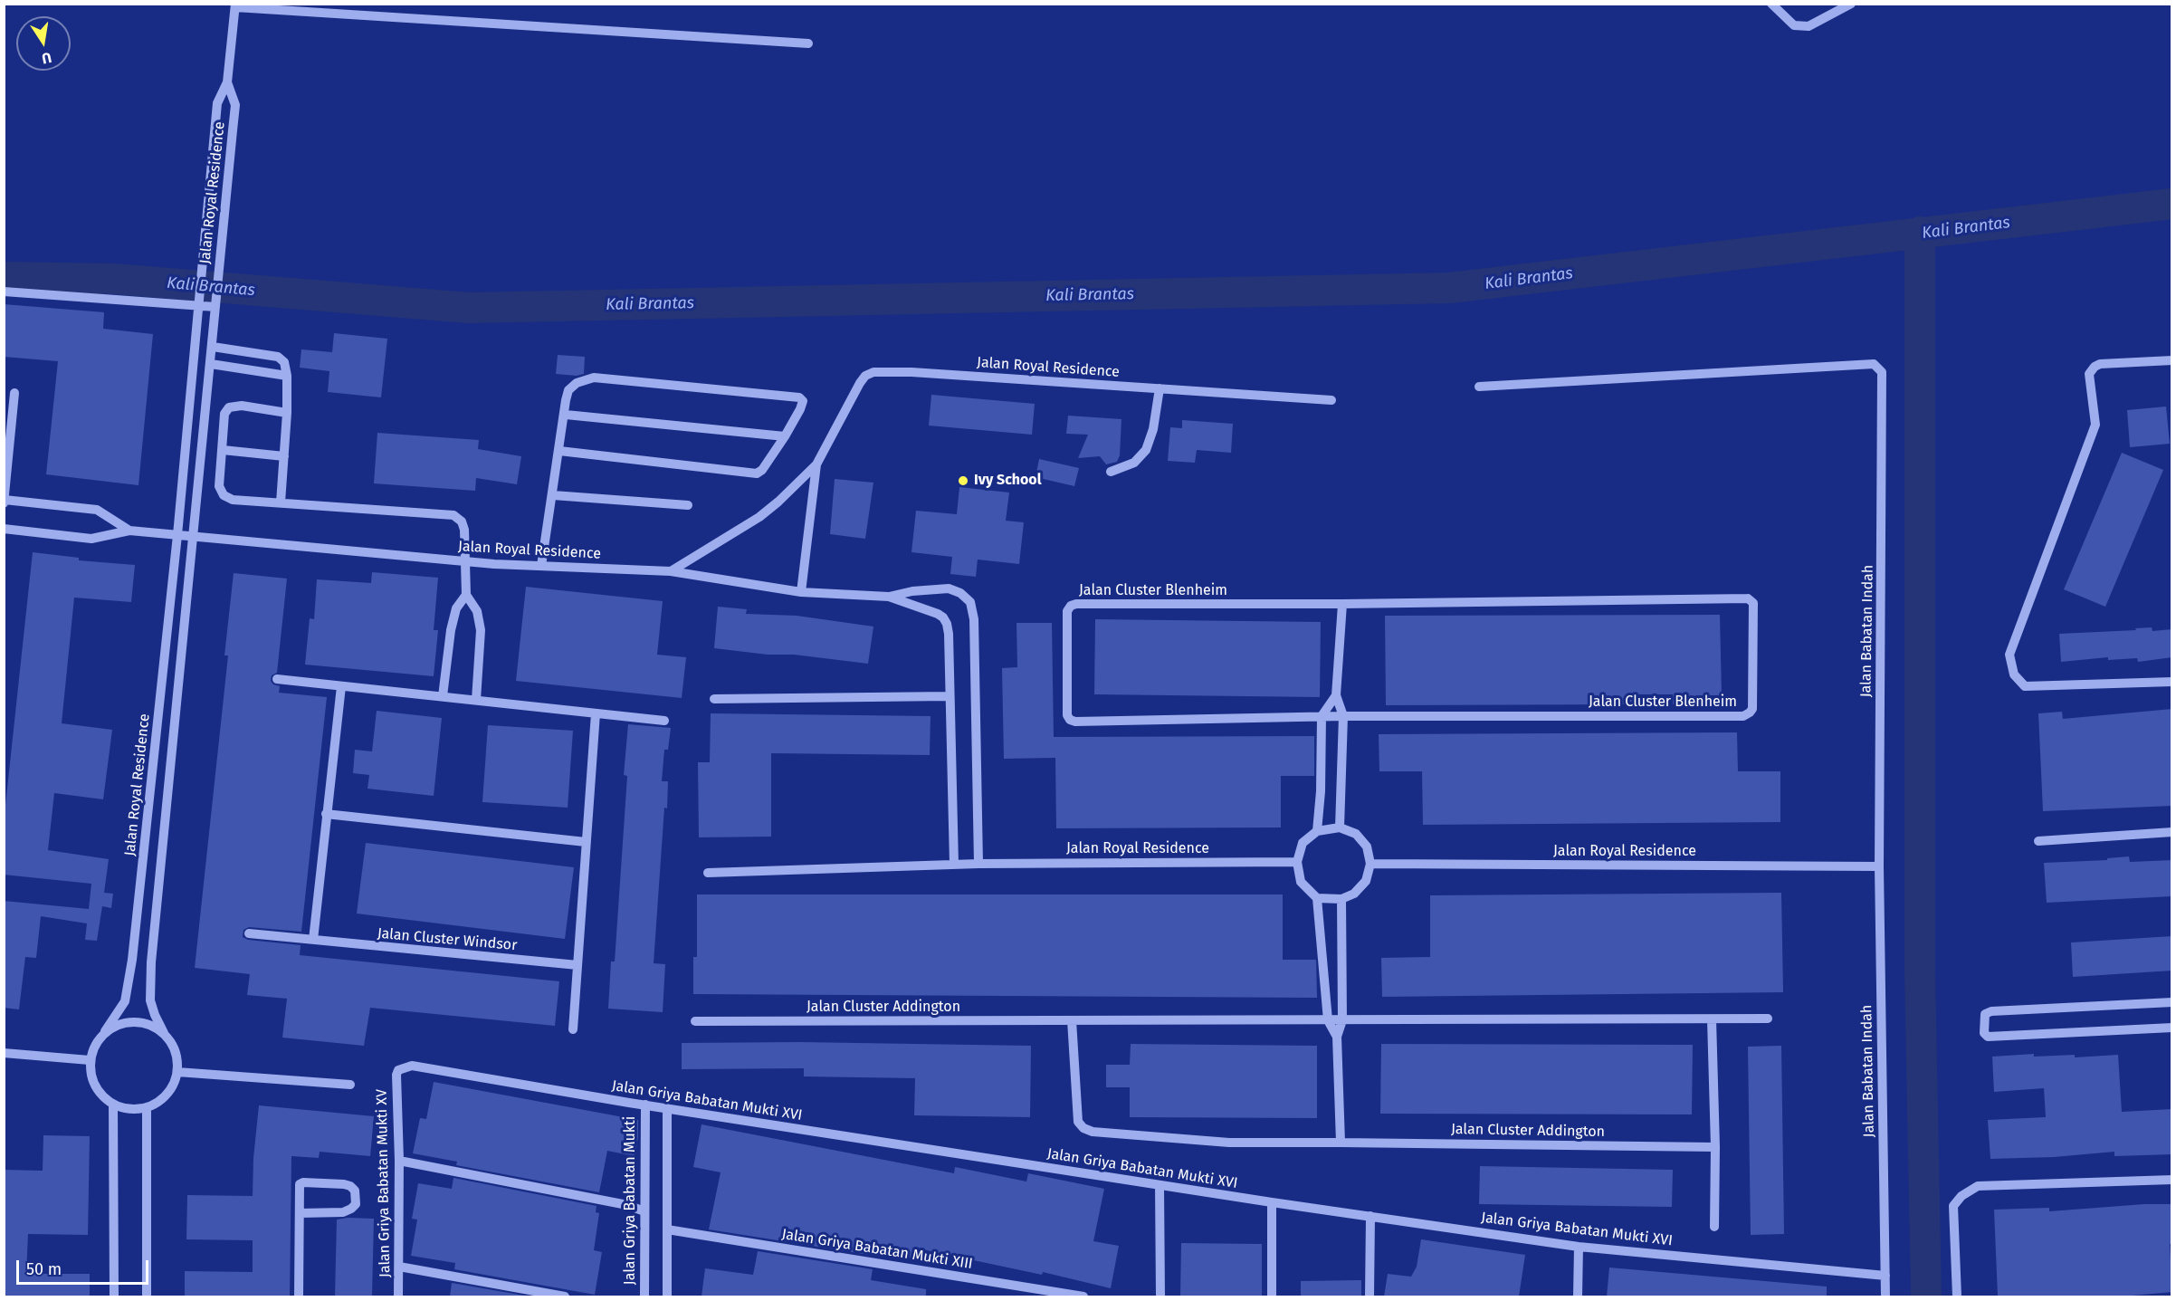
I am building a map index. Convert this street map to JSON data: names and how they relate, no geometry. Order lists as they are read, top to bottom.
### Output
{
  "streets": {
    "street": [
      "Jalan Royal Residence",
      "Jalan Cluster Blenheim",
      "Jalan Babatan Indah",
      "Jalan Cluster Windsor",
      "Jalan Cluster Addington",
      "Jalan Griya Babatan Mukti XVI",
      "Jalan Griya Babatan Mukti XV",
      "Jalan Griya Babatan Mukti",
      "Jalan Griya Babatan Mukti XIII"
    ]
  },
  "crossings": [
    ["Jalan Royal Residence", "Jalan Babatan Indah"],
    ["Jalan Babatan Indah", "Jalan Griya Babatan Mukti XVI"],
    ["Jalan Griya Babatan Mukti XVI", "Jalan Griya Babatan Mukti XV"],
    ["Jalan Griya Babatan Mukti XVI", "Jalan Griya Babatan Mukti"]
  ],
  "water": ["Kali Brantas"],
  "places": ["Ivy School"],
  "scale_bar": "50 m",
  "north": "bottom"
}
